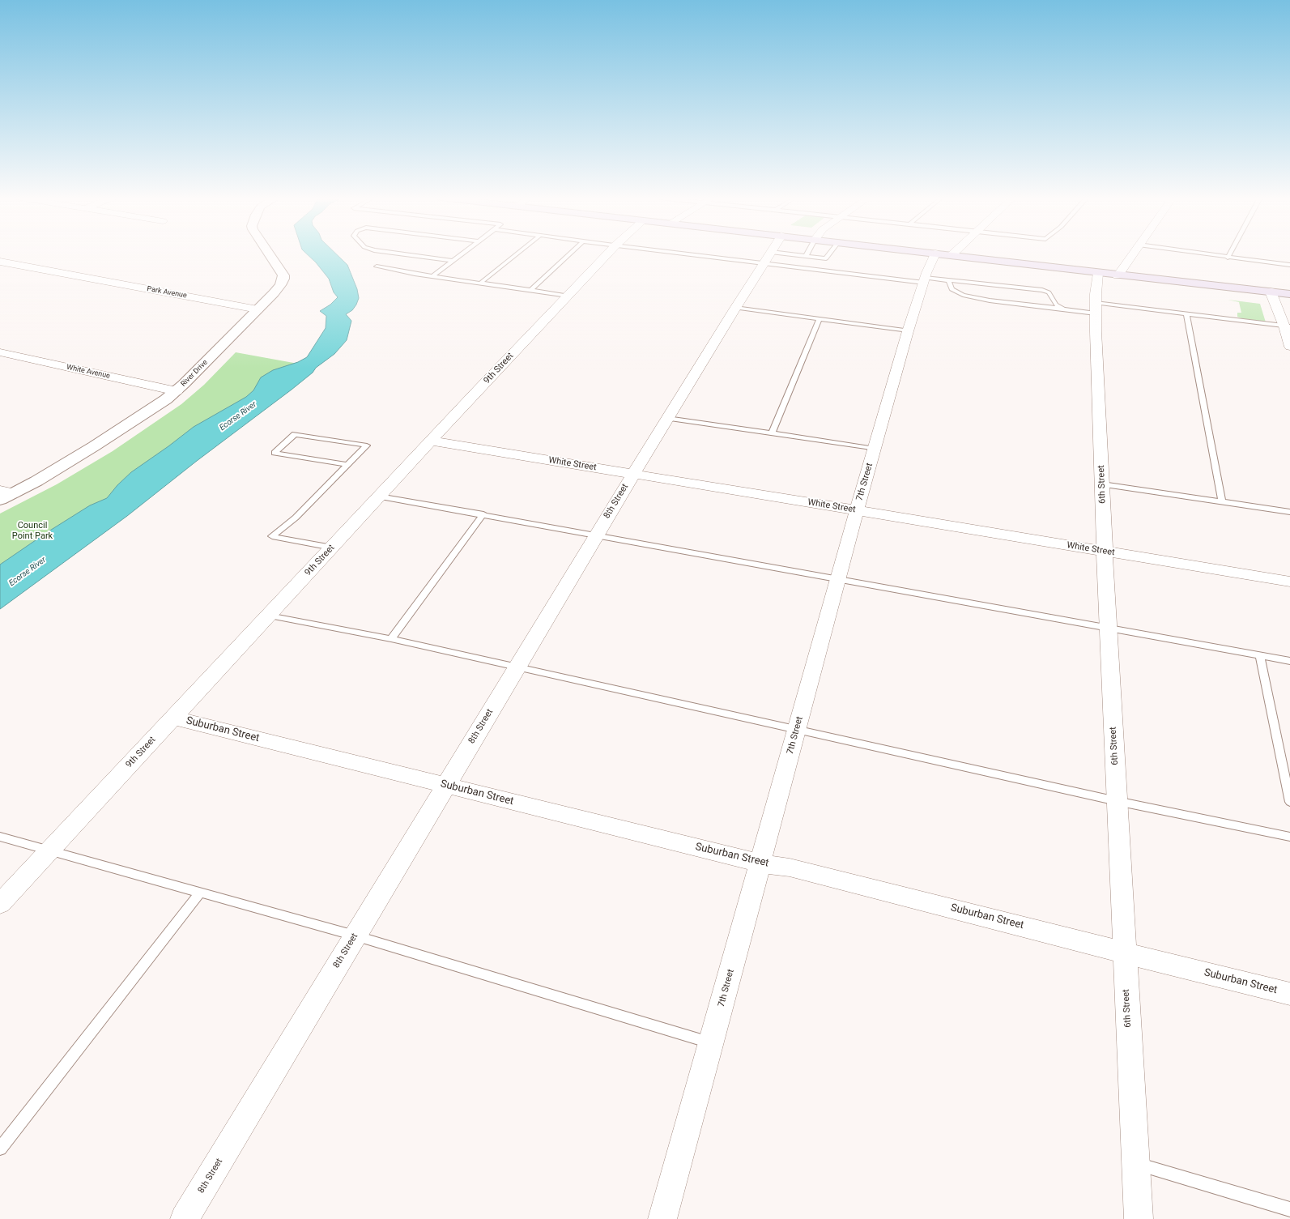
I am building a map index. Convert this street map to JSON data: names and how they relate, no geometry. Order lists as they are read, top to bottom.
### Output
{
  "streets": {
    "street": [
      "Park Avenue",
      "9th Street",
      "White Avenue",
      "River Drive",
      "White Street",
      "7th Street",
      "6th Street",
      "8th Street",
      "Suburban Street"
    ]
  },
  "crossings": [
    ["Park Avenue", "River Drive"],
    ["9th Street", "White Street"],
    ["9th Street", "Suburban Street"],
    ["White Avenue", "River Drive"],
    ["White Street", "7th Street"],
    ["White Street", "6th Street"],
    ["White Street", "8th Street"],
    ["7th Street", "Suburban Street"],
    ["6th Street", "Suburban Street"],
    ["8th Street", "Suburban Street"]
  ],
  "water": ["Ecorse River"],
  "parks": ["Council Point Park"]
}
